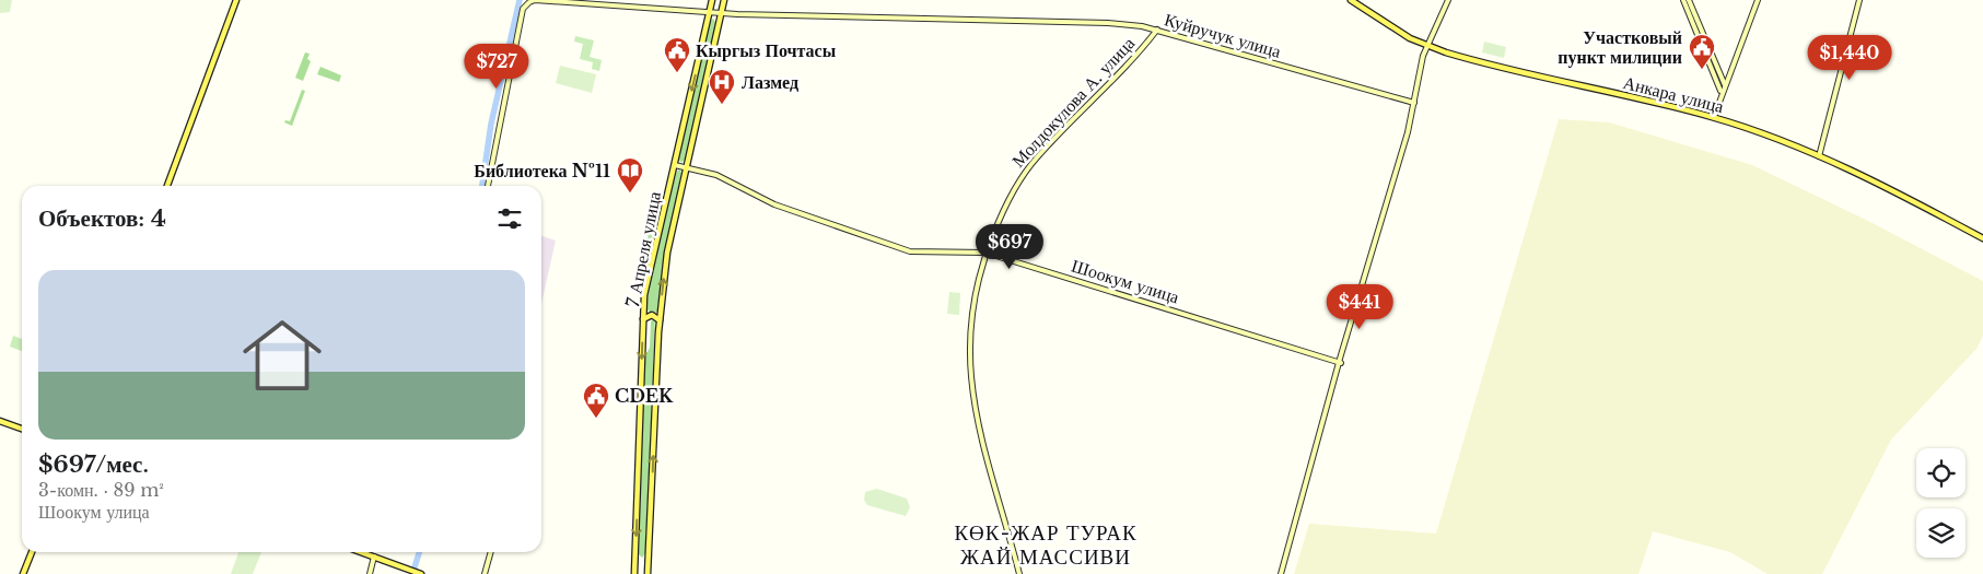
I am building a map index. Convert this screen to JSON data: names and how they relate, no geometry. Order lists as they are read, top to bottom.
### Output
{
  "streets": {
    "main road": ["Анкара улица", "7 Апреля улица"],
    "street": ["Куйручук улица", "Молдокулова А. улица", "Шоокум улица"]
  },
  "crossings": [
    ["Куйручук улица", "Молдокулова А. улица"],
    ["Куйручук улица", "7 Апреля улица"],
    ["Молдокулова А. улица", "Шоокум улица"],
    ["7 Апреля улица", "Шоокум улица"]
  ],
  "districts": ["КӨК-ЖАР ТУРАК ЖАЙ МАССИВИ"],
  "places": {
    "public building": ["Участковый пункт милиции", "Кыргыз Почтасы", "CDEK"],
    "hospital": ["Лазмед"],
    "library": ["Библиотека №11"]
  },
  "page": {
    "price": [
      "$1,440",
      "$727",
      "$697",
      "$441"
    ],
    "heading": "Объектов: 4",
    "list": [
      {
        "name": "$697/мес.",
        "note": "3-комн. · 89 m² · Шоокум улица"
      }
    ]
  }
}
